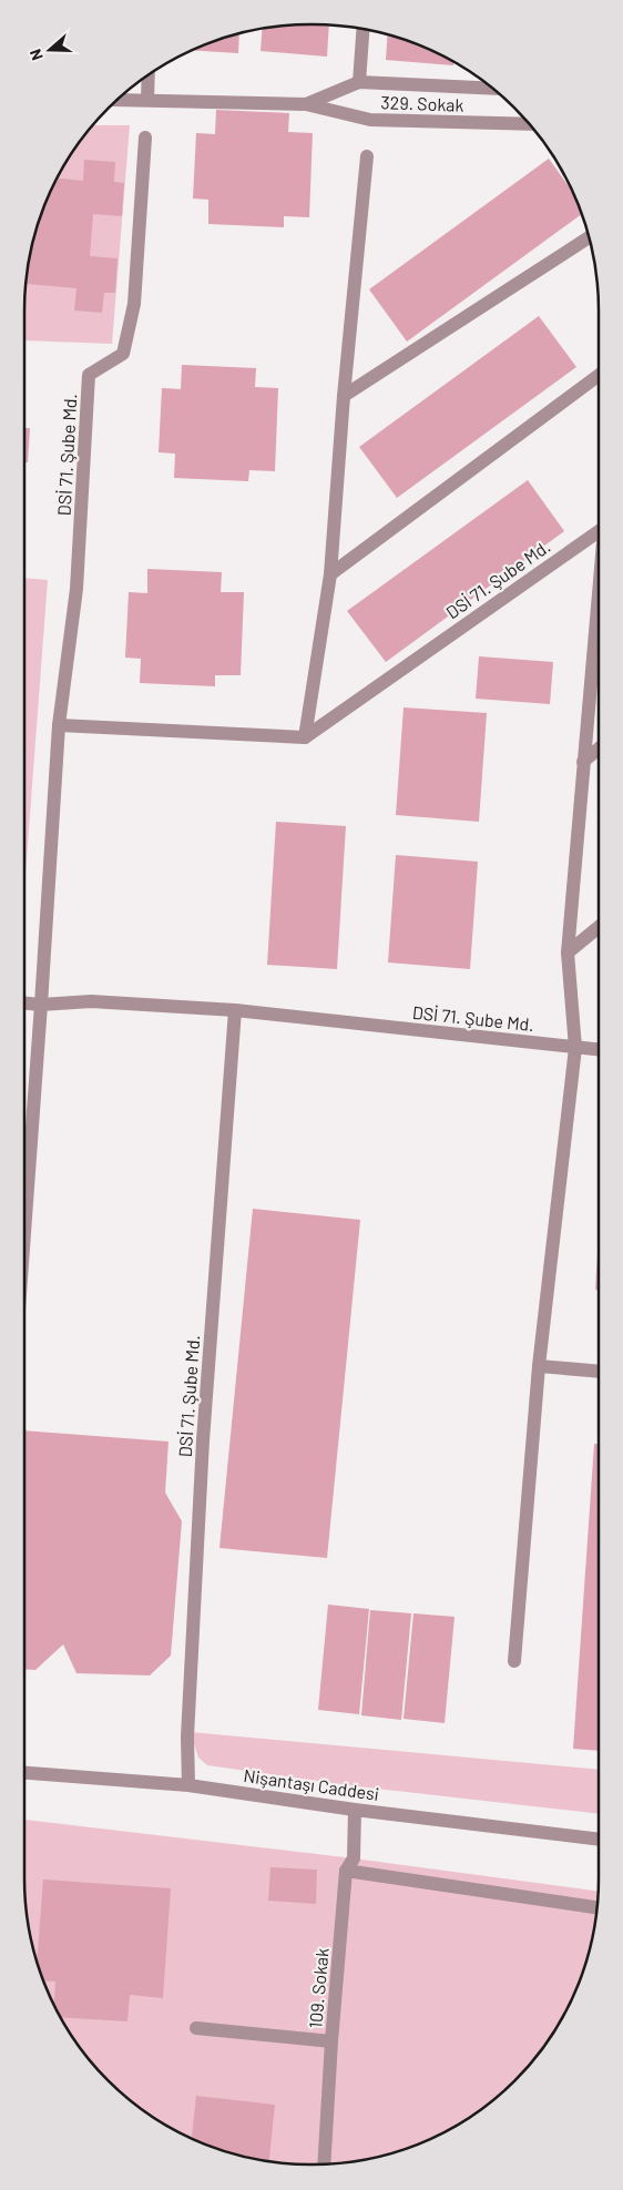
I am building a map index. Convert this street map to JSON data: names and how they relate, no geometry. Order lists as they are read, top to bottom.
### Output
{
  "streets": {
    "street": [
      "329. Sokak",
      "DSİ 71. Şube Md.",
      "Nişantaşı Caddesi",
      "109. Sokak"
    ]
  },
  "crossings": [
    ["DSİ 71. Şube Md.", "Nişantaşı Caddesi"],
    ["Nişantaşı Caddesi", "109. Sokak"]
  ],
  "north": "left"
}
